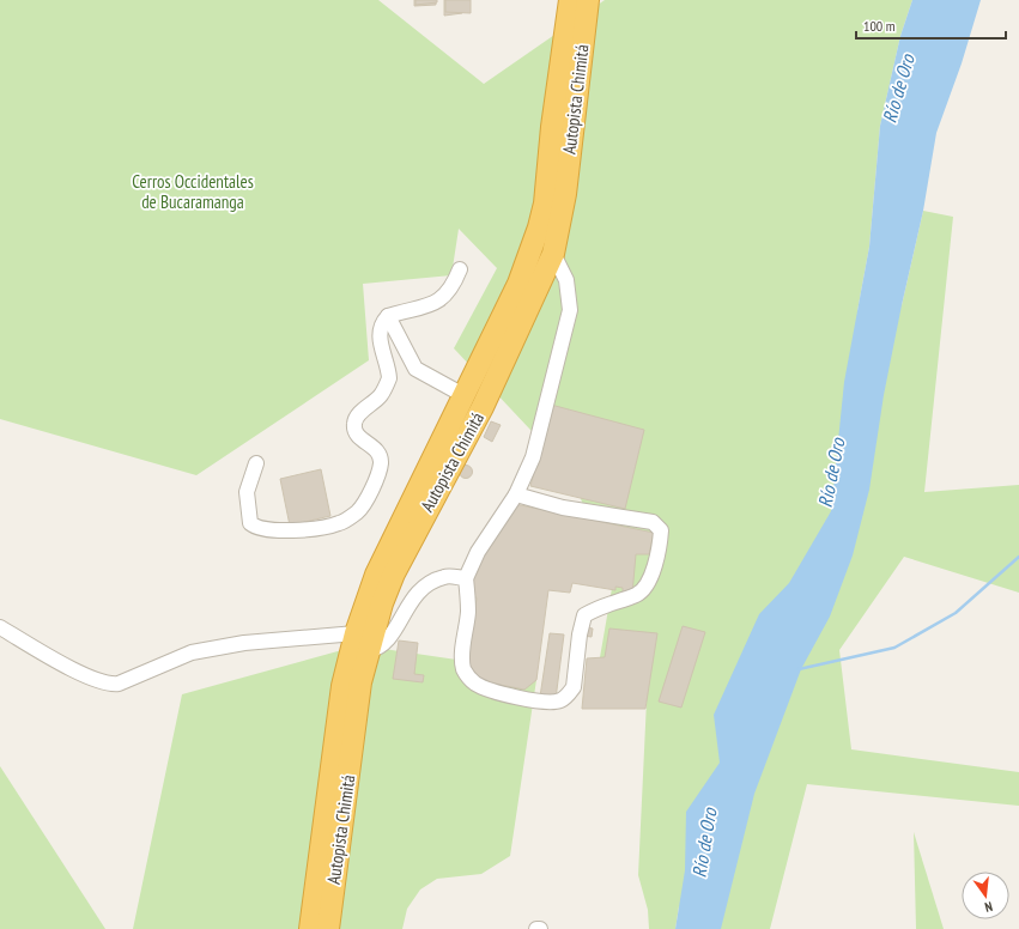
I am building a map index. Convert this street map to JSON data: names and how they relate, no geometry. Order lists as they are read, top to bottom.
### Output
{
  "streets": {
    "highway": ["Autopista Chimitá"]
  },
  "water": ["Río de Oro"],
  "parks": ["Cerros Occidentales de Bucaramanga"],
  "scale_bar": "100 m",
  "north": "bottom"
}
